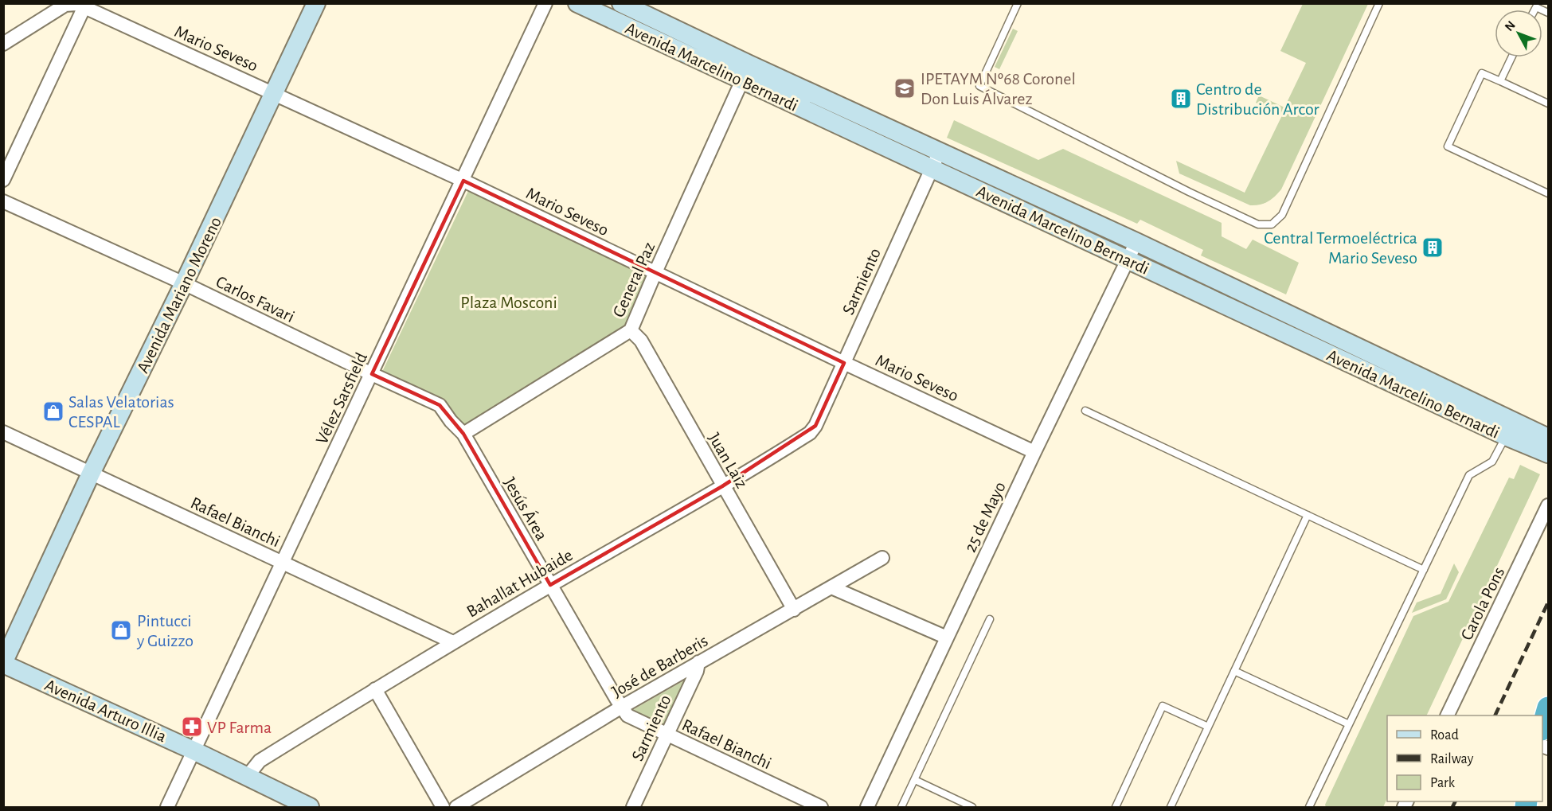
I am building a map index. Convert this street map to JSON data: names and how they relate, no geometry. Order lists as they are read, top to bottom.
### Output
{
  "streets": {
    "main road": ["Avenida Marcelino Bernardi", "Avenida Mariano Moreno", "Avenida Arturo Illia"],
    "street": [
      "Mario Seveso",
      "General Paz",
      "Sarmiento",
      "Carlos Favari",
      "Vélez Sarsfield",
      "Juan Laiz",
      "Jesús Área",
      "25 de Mayo",
      "Rafael Bianchi",
      "Bahallat Hubaide",
      "Carola Pons",
      "José de Barberis"
    ]
  },
  "crossings": [
    ["Mario Seveso", "General Paz"],
    ["Mario Seveso", "Sarmiento"],
    ["Mario Seveso", "Avenida Mariano Moreno"],
    ["Mario Seveso", "Vélez Sarsfield"],
    ["Mario Seveso", "25 de Mayo"],
    ["Avenida Marcelino Bernardi", "General Paz"],
    ["Avenida Marcelino Bernardi", "Sarmiento"],
    ["Avenida Marcelino Bernardi", "25 de Mayo"],
    ["General Paz", "Juan Laiz"],
    ["General Paz", "Jesús Área"],
    ["Sarmiento", "Rafael Bianchi"],
    ["Sarmiento", "Bahallat Hubaide"],
    ["Sarmiento", "José de Barberis"],
    ["Avenida Mariano Moreno", "Carlos Favari"],
    ["Avenida Mariano Moreno", "Rafael Bianchi"],
    ["Avenida Mariano Moreno", "Avenida Arturo Illia"],
    ["Carlos Favari", "Vélez Sarsfield"],
    ["Carlos Favari", "Jesús Área"],
    ["Vélez Sarsfield", "Rafael Bianchi"],
    ["Vélez Sarsfield", "Avenida Arturo Illia"],
    ["Juan Laiz", "Bahallat Hubaide"],
    ["Juan Laiz", "José de Barberis"],
    ["Jesús Área", "Rafael Bianchi"],
    ["Jesús Área", "Bahallat Hubaide"],
    ["Jesús Área", "José de Barberis"],
    ["Rafael Bianchi", "Bahallat Hubaide"],
    ["Rafael Bianchi", "José de Barberis"],
    ["Bahallat Hubaide", "Avenida Arturo Illia"]
  ],
  "parks": ["Plaza Mosconi"],
  "places": {
    "school or university": ["IPETAYM Nº68 Coronel Don Luis Álvarez"],
    "building": ["Centro de Distribución Arcor", "Central Termoeléctrica Mario Seveso"],
    "shop": ["Salas Velatorias CESPAL", "Pintucci y Guizzo"],
    "pharmacy": ["VP Farma"]
  },
  "legend": ["Road", "Railway", "Park"],
  "north": "top left"
}
